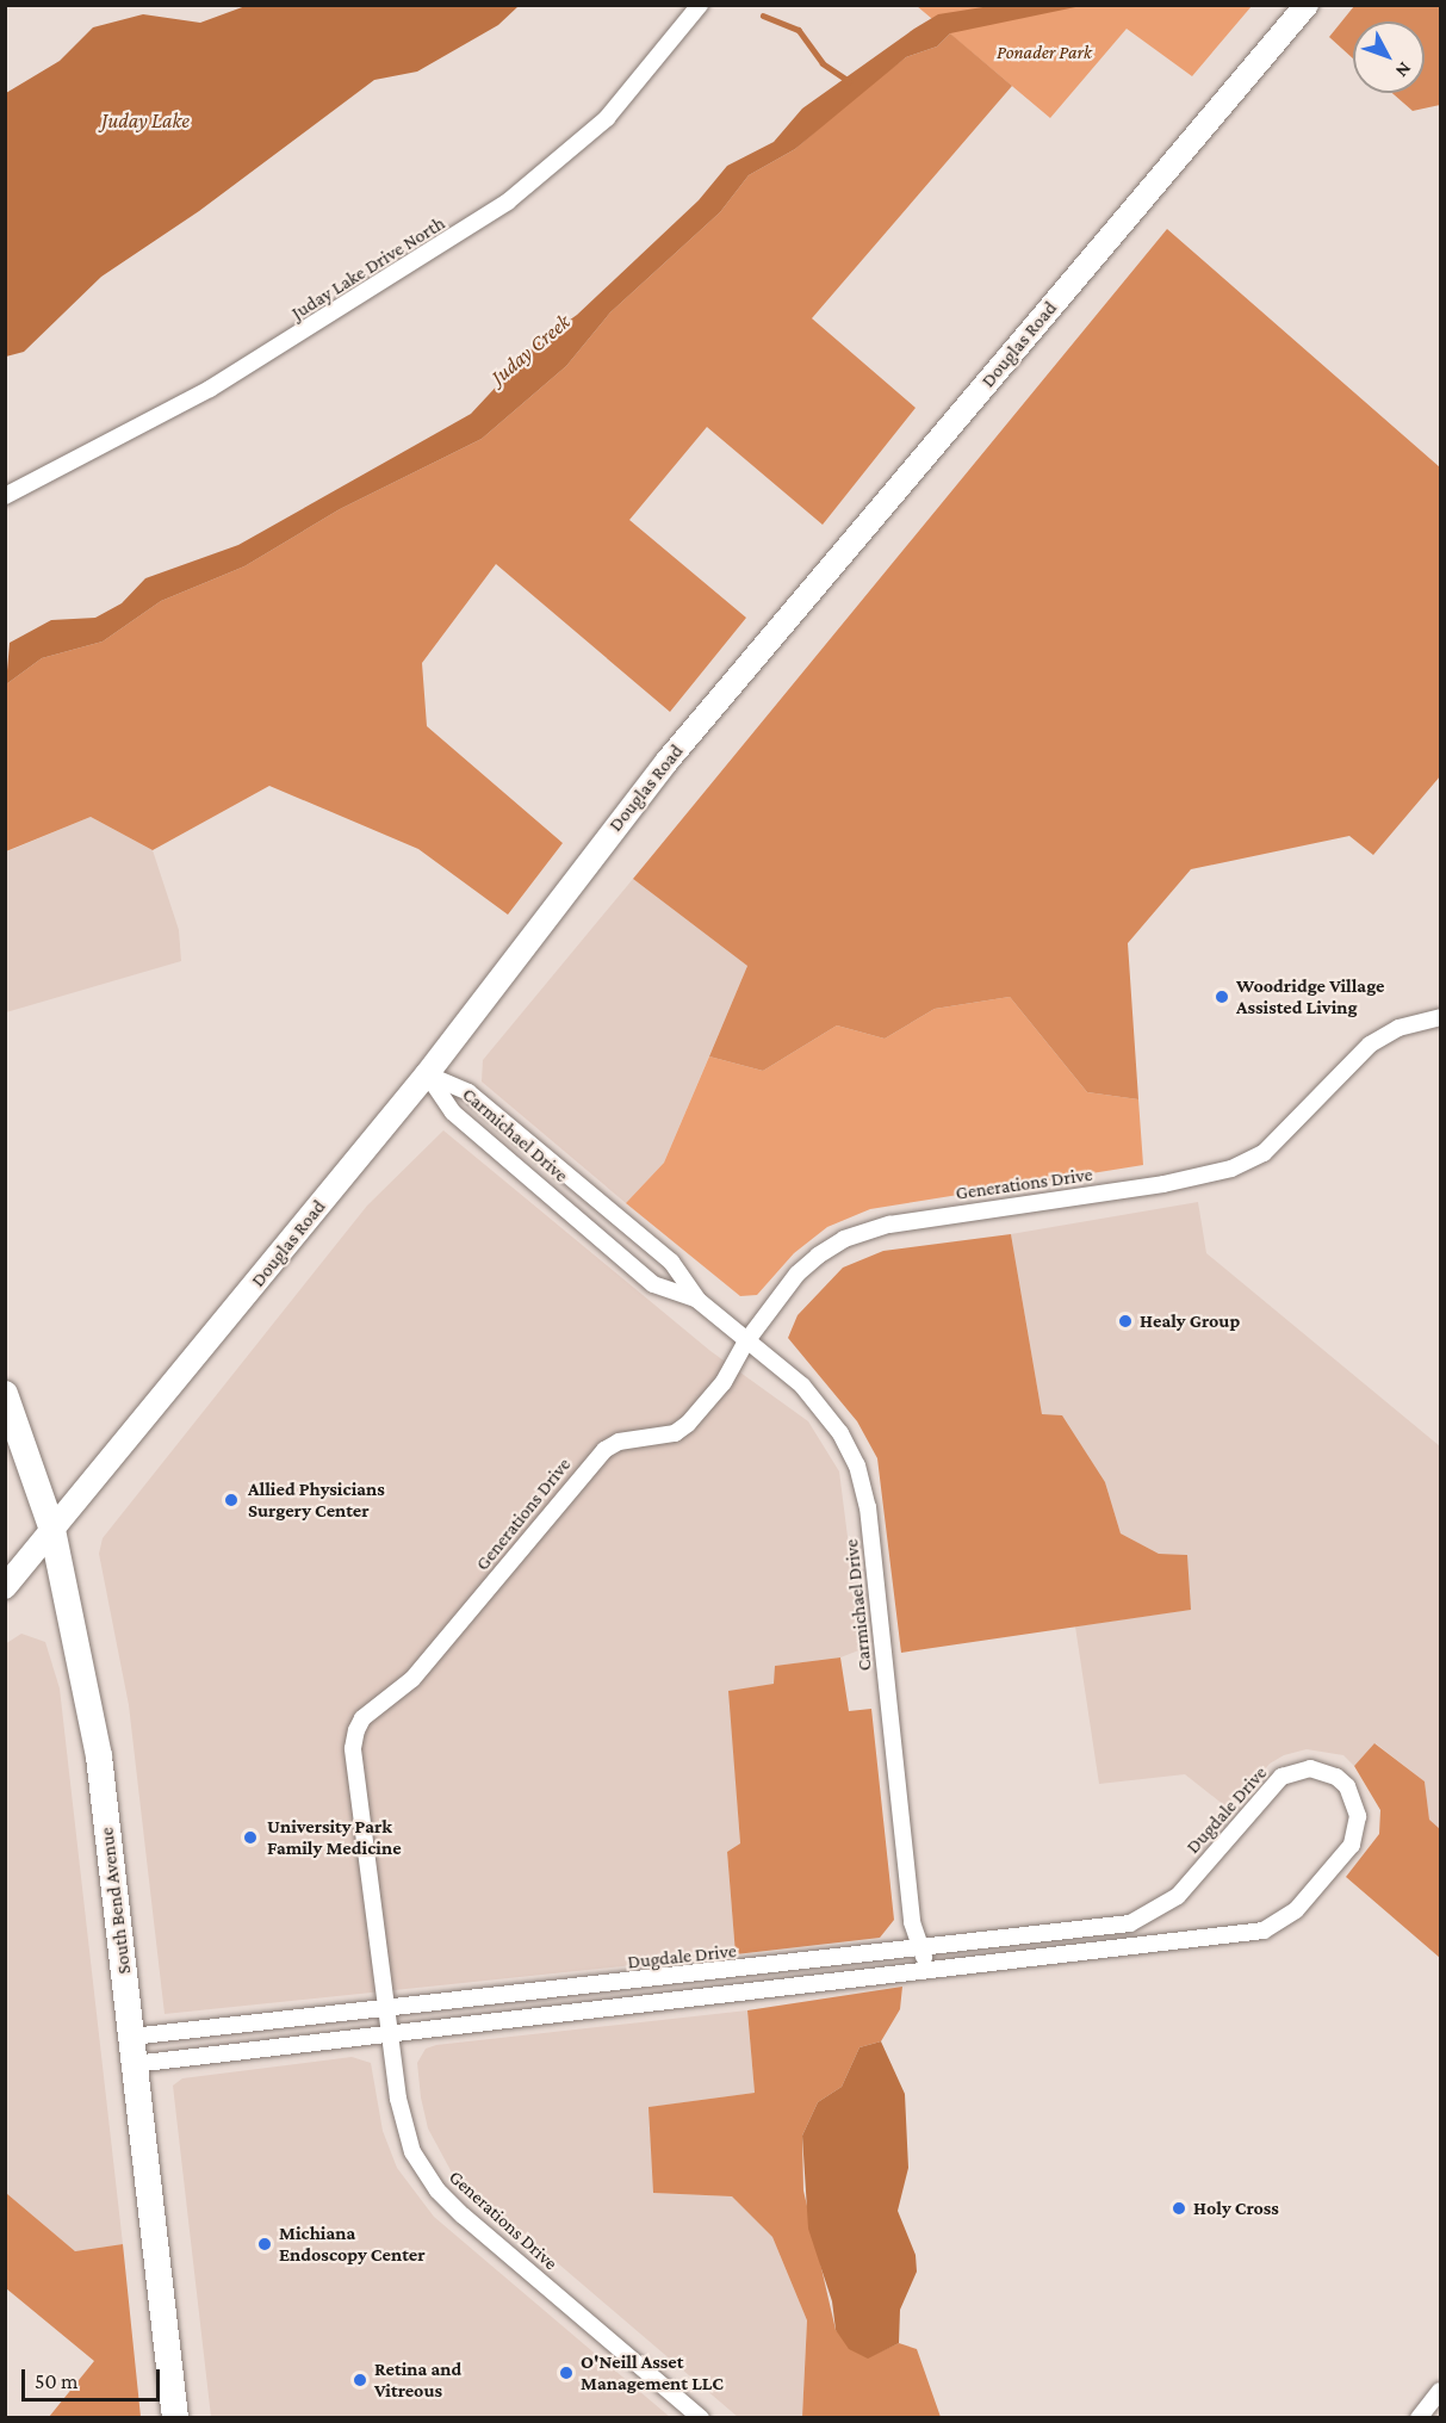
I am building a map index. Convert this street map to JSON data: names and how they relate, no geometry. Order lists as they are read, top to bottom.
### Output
{
  "streets": {
    "main road": ["South Bend Avenue"],
    "street": [
      "Juday Lake Drive North",
      "Douglas Road",
      "Carmichael Drive",
      "Generations Drive",
      "Dugdale Drive"
    ]
  },
  "crossings": [
    ["Douglas Road", "Carmichael Drive"],
    ["Douglas Road", "South Bend Avenue"],
    ["Carmichael Drive", "Generations Drive"],
    ["Carmichael Drive", "Dugdale Drive"],
    ["Generations Drive", "Dugdale Drive"],
    ["Dugdale Drive", "South Bend Avenue"]
  ],
  "water": ["Juday Lake", "Juday Creek"],
  "parks": ["Ponader Park"],
  "places": [
    "Woodridge Village Assisted Living",
    "Healy Group",
    "Allied Physicians Surgery Center",
    "University Park Family Medicine",
    "Holy Cross",
    "Michiana Endoscopy Center",
    "O'Neill Asset Management LLC",
    "Retina and Vitreous"
  ],
  "scale_bar": "50 m",
  "north": "bottom right"
}
